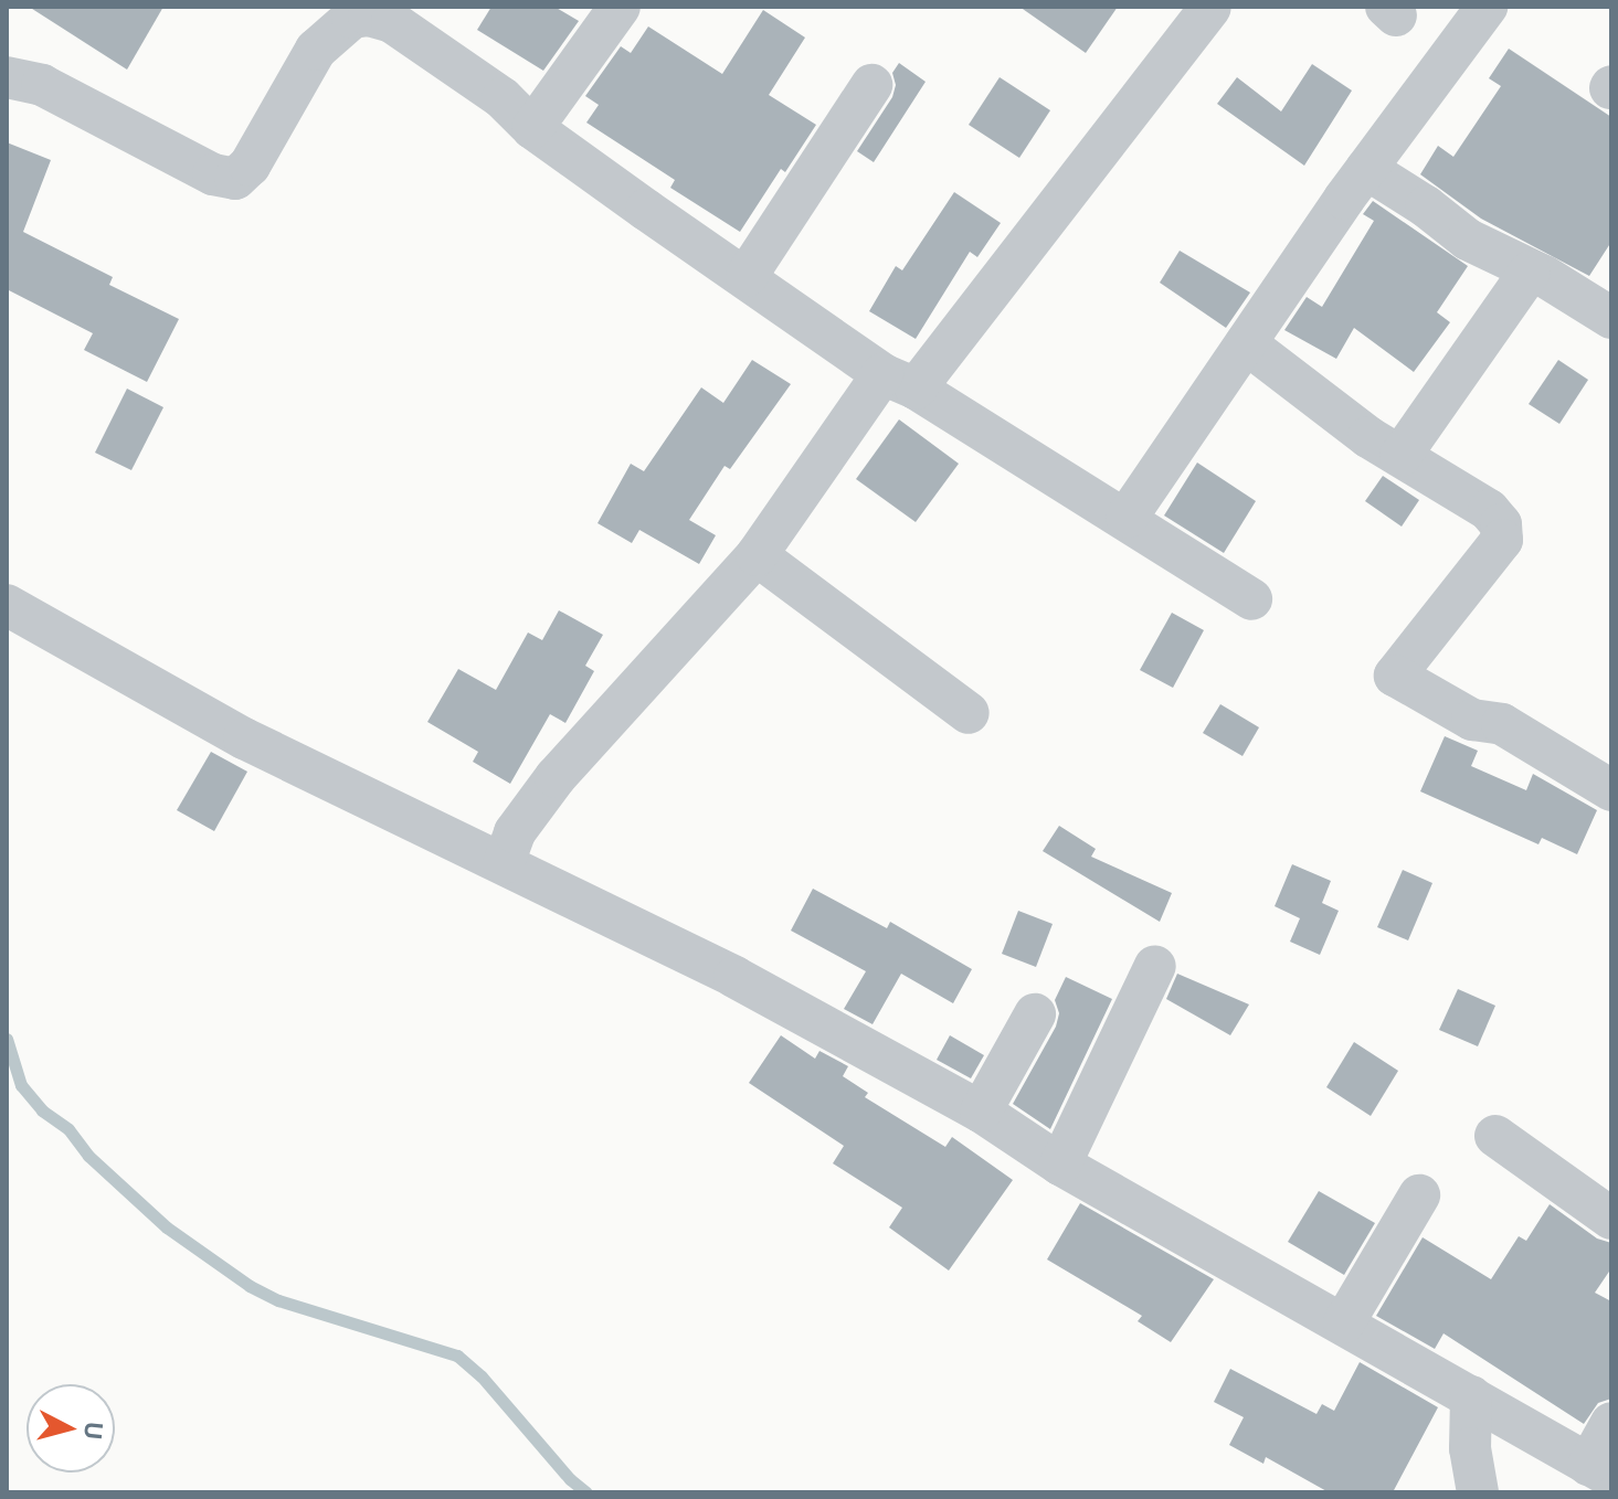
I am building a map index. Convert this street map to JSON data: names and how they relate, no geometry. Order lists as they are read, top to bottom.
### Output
{
  "north": "right"
}
